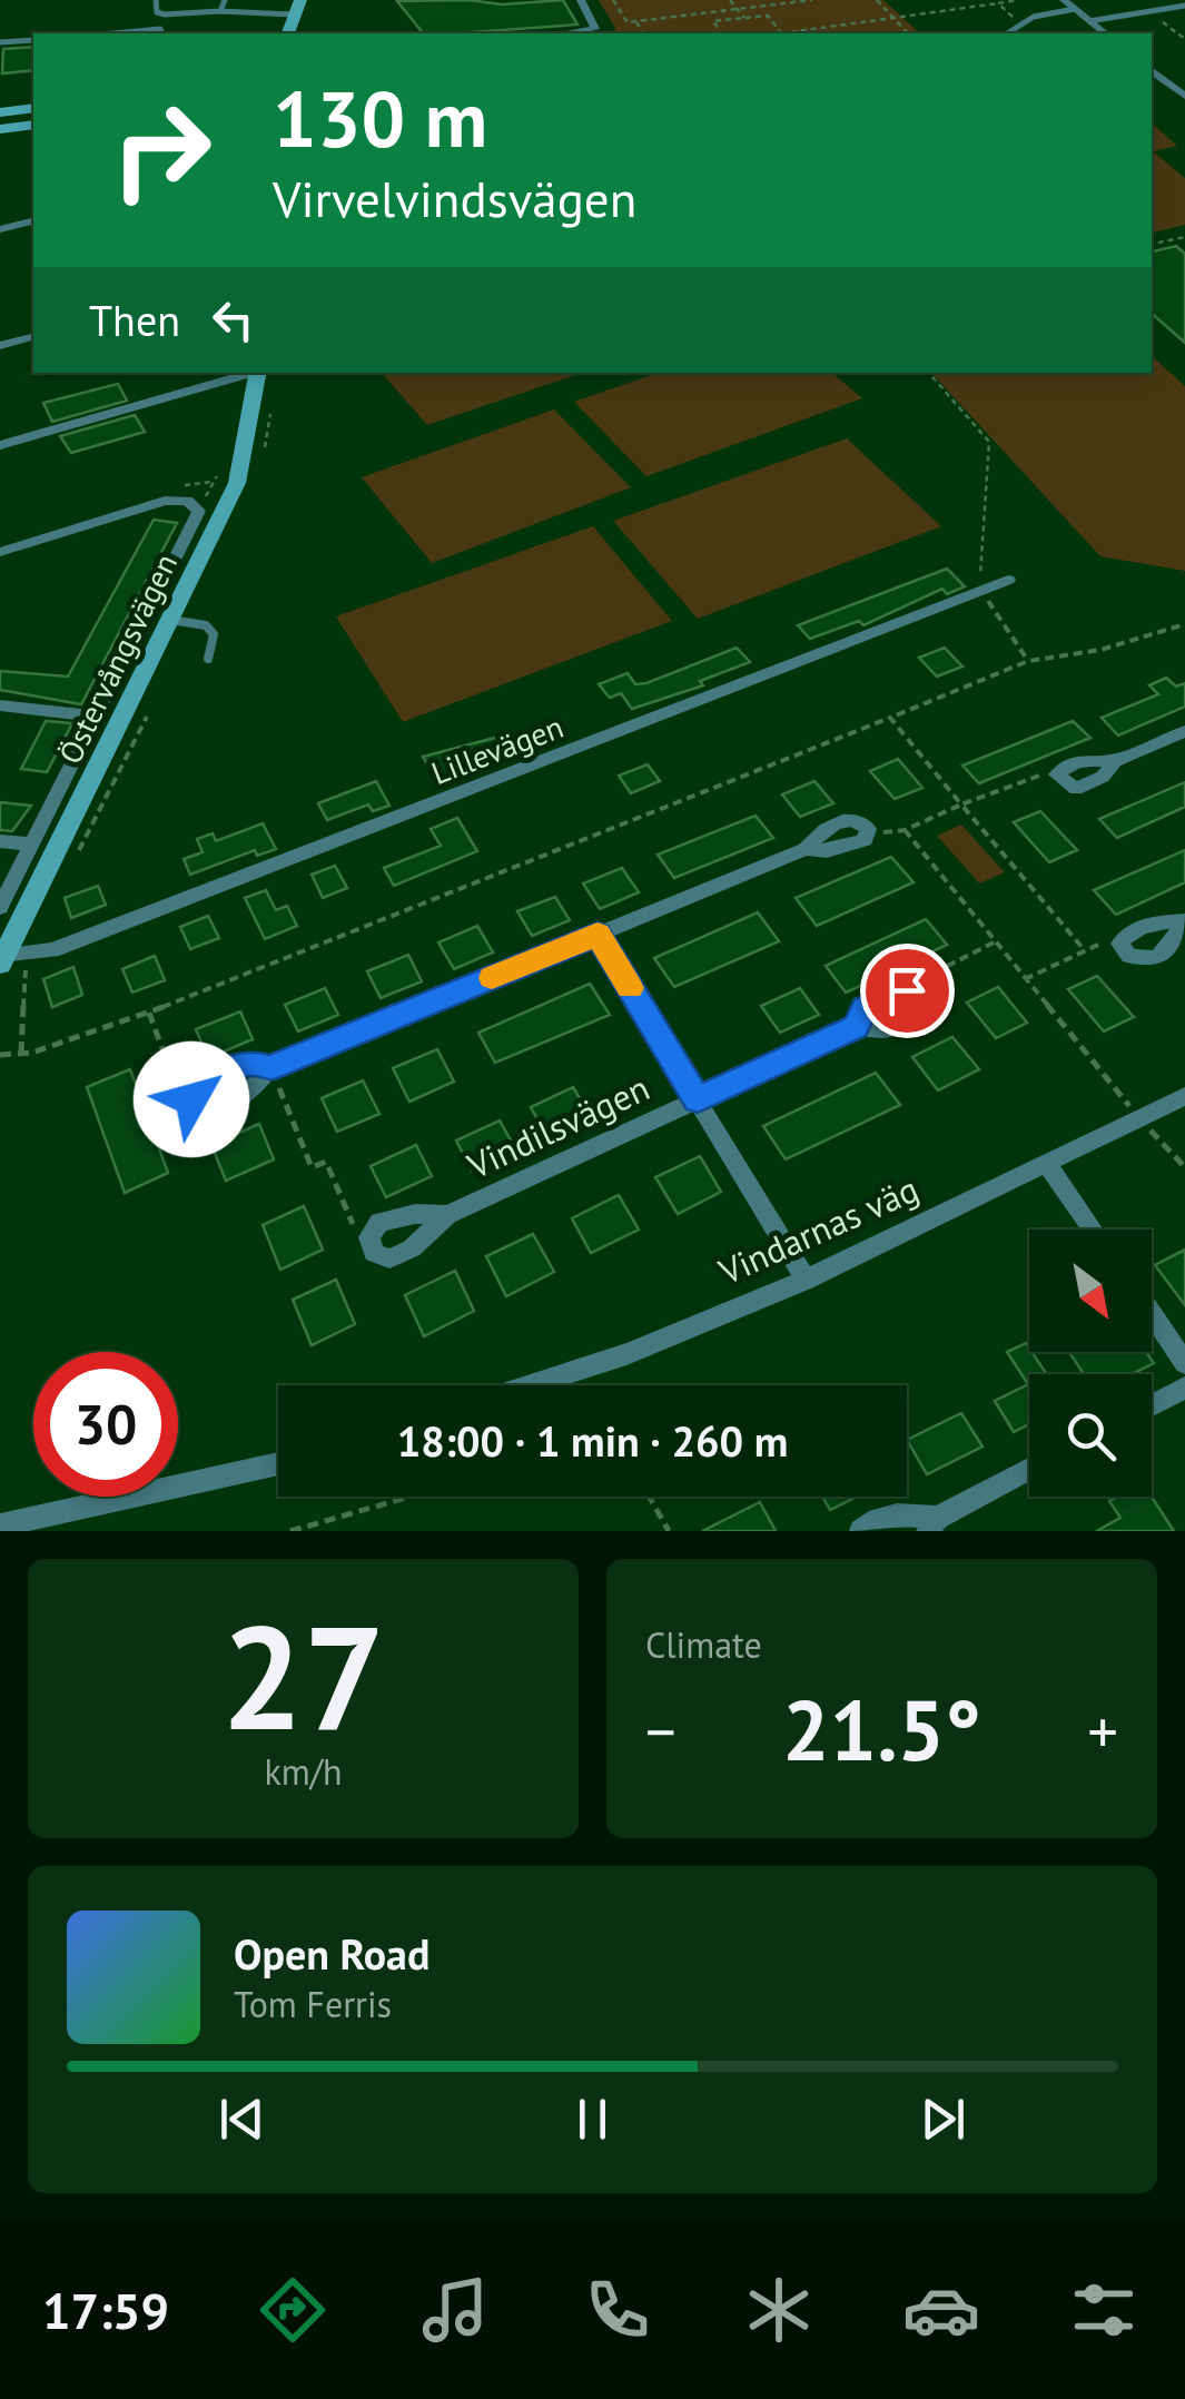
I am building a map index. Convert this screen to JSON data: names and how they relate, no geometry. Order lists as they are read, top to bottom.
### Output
{
  "streets": {
    "street": [
      "Östervångsvägen",
      "Lillevägen",
      "Vindilsvägen",
      "Vindarnas väg"
    ]
  },
  "crossings": [
    ["Östervångsvägen", "Lillevägen"]
  ],
  "north": "bottom right",
  "page": {
    "turn": ["130 m", "Virvelvindsvägen"],
    "then": "Then",
    "limit": "30",
    "trip": "18:00 · 1 min · 260 m",
    "tile": [
      ["27", "km/h"],
      "Climate"
    ],
    "heat": ["−", "21.5°", "+"],
    "song": ["Open Road", "Tom Ferris"],
    "tabs": "17:59"
  }
}
